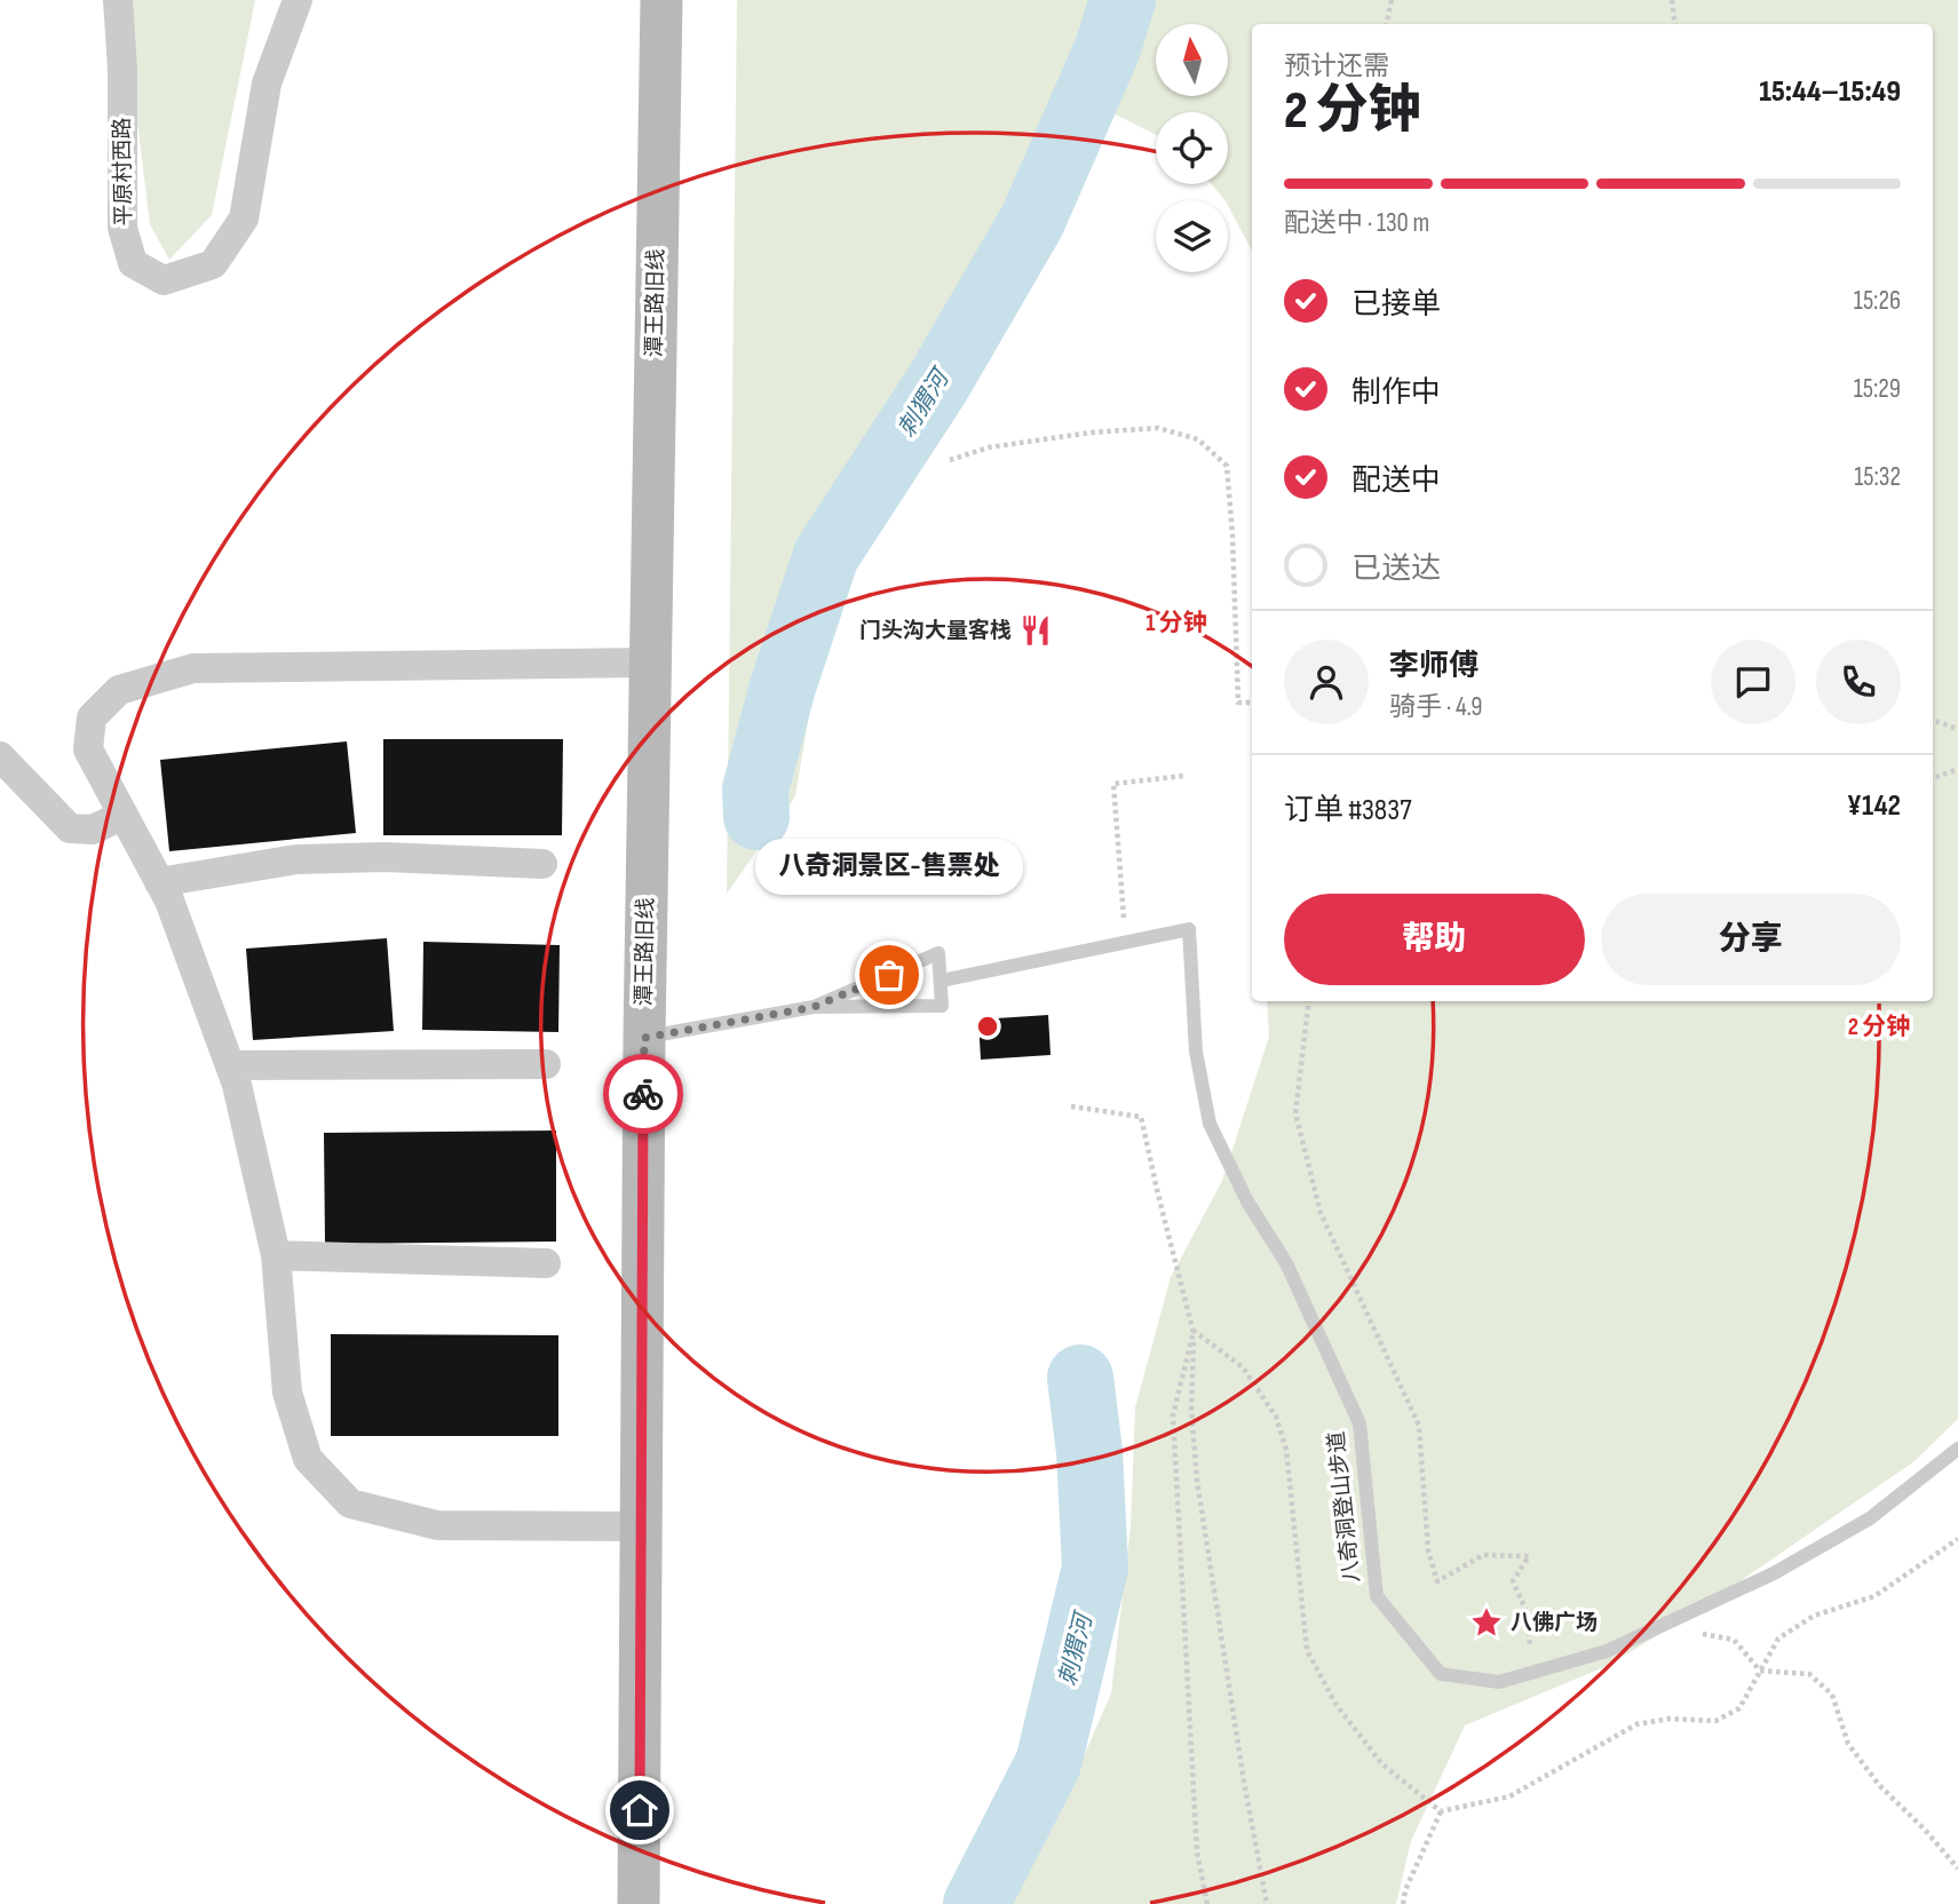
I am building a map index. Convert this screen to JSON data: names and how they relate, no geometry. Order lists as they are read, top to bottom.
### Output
{
  "streets": {
    "main road": ["潭王路旧线"],
    "street": ["平原村西路"],
    "lane": ["八奇洞登山步道"]
  },
  "water": ["刺猬河"],
  "places": {
    "restaurant": ["门头沟大量客栈"],
    "other": ["八奇洞景区-售票处"],
    "place": ["八佛广场"]
  },
  "north": "top",
  "page": {
    "heading": ["2 分钟", "预计还需", "15:44–15:49"],
    "panel": [
      "李师傅",
      "骑手 · 4.9",
      "订单 #3837",
      "¥142"
    ],
    "bar": "配送中 · 130 m",
    "list": [
      ["已接单", "15:26"],
      ["制作中", "15:29"],
      ["配送中", "15:32"],
      "已送达"
    ],
    "bubble": "八奇洞景区-售票处",
    "buttons": ["帮助", "分享"]
  },
  "rings": ["1 分钟", "2 分钟"]
}
